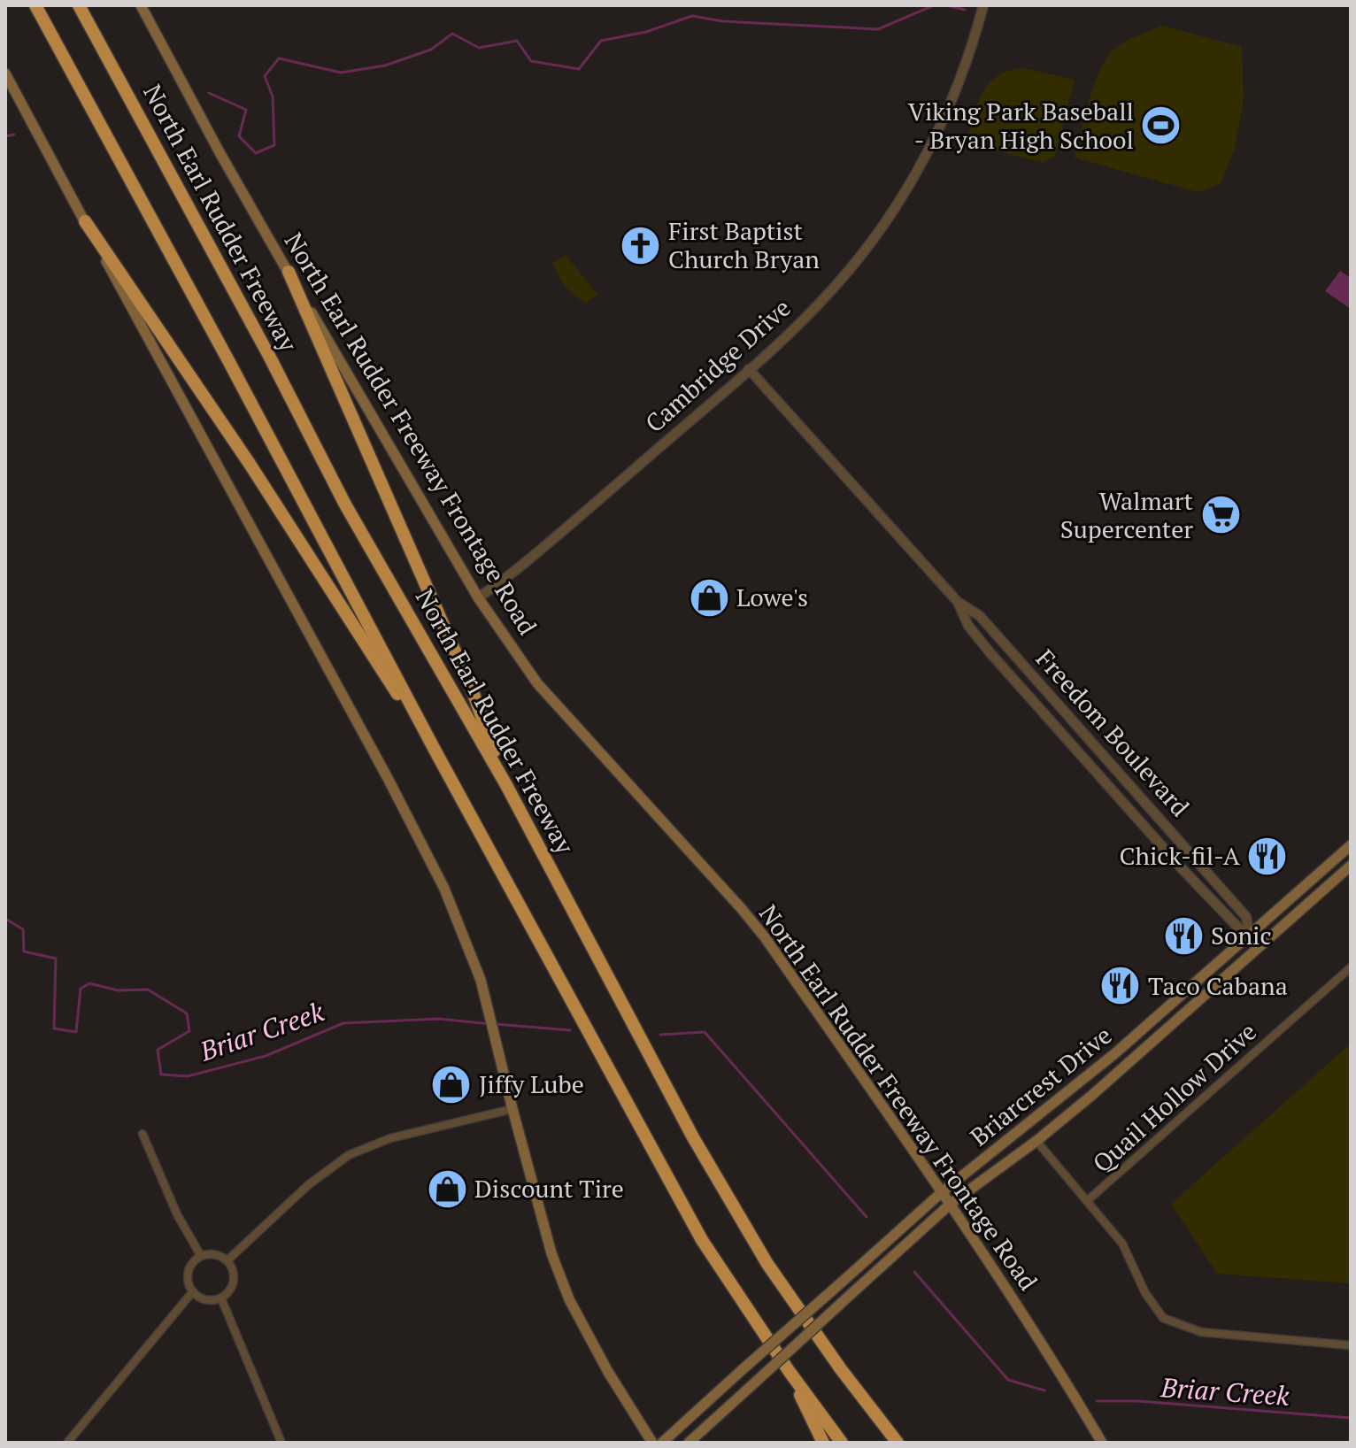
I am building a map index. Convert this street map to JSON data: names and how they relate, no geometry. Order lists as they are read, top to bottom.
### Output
{
  "streets": {
    "highway": ["North Earl Rudder Freeway"],
    "main road": ["North Earl Rudder Freeway Frontage Road", "Briarcrest Drive"],
    "street": ["Cambridge Drive", "Freedom Boulevard", "Quail Hollow Drive"]
  },
  "crossings": [
    ["Cambridge Drive", "North Earl Rudder Freeway Frontage Road"],
    ["Cambridge Drive", "Freedom Boulevard"],
    ["North Earl Rudder Freeway Frontage Road", "Briarcrest Drive"],
    ["Freedom Boulevard", "Briarcrest Drive"]
  ],
  "water": ["Briar Creek"],
  "places": {
    "sports": ["Viking Park Baseball - Bryan High School"],
    "church": ["First Baptist Church Bryan"],
    "supermarket": ["Walmart Supercenter"],
    "shop": ["Lowe's", "Jiffy Lube", "Discount Tire"],
    "restaurant": ["Chick-fil-A", "Sonic", "Taco Cabana"]
  }
}
